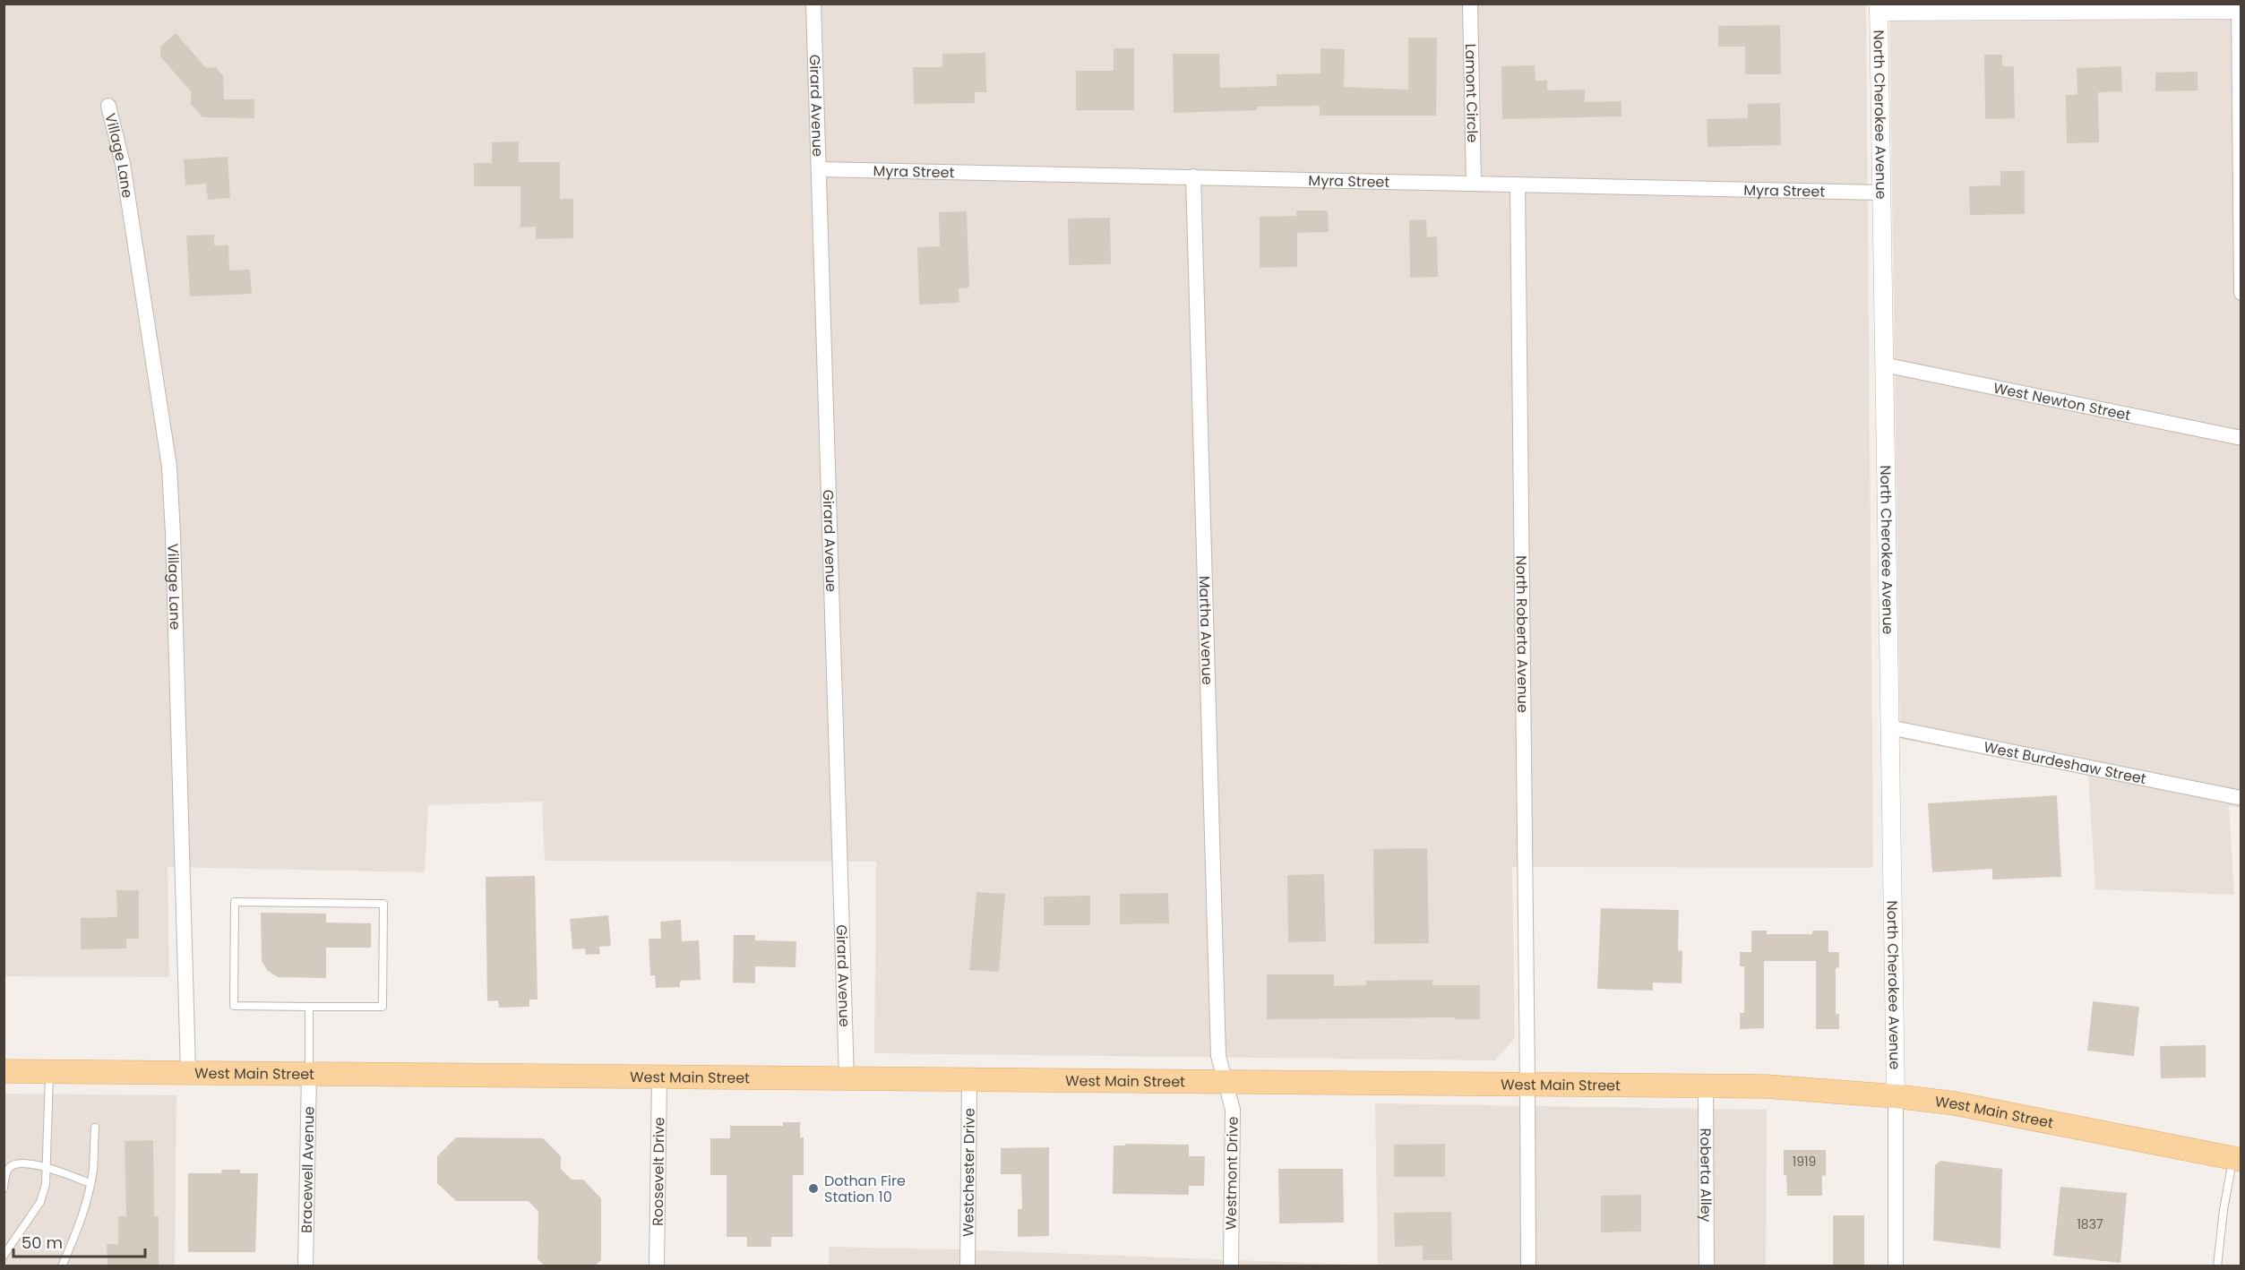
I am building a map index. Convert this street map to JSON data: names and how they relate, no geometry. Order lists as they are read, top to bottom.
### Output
{
  "streets": {
    "main road": ["West Main Street"],
    "street": [
      "Lamont Circle",
      "Girard Avenue",
      "North Cherokee Avenue",
      "Village Lane",
      "Myra Street",
      "West Newton Street",
      "Martha Avenue",
      "North Roberta Avenue",
      "West Burdeshaw Street",
      "Bracewell Avenue",
      "Roosevelt Drive",
      "Westchester Drive",
      "Westmont Drive",
      "Roberta Alley"
    ]
  },
  "crossings": [
    ["Lamont Circle", "Myra Street"],
    ["Girard Avenue", "Myra Street"],
    ["Girard Avenue", "West Main Street"],
    ["North Cherokee Avenue", "Myra Street"],
    ["North Cherokee Avenue", "West Newton Street"],
    ["North Cherokee Avenue", "West Burdeshaw Street"],
    ["North Cherokee Avenue", "West Main Street"],
    ["Village Lane", "West Main Street"],
    ["Myra Street", "Martha Avenue"],
    ["Myra Street", "North Roberta Avenue"],
    ["Martha Avenue", "West Main Street"],
    ["Martha Avenue", "Westmont Drive"],
    ["North Roberta Avenue", "West Main Street"],
    ["West Main Street", "Bracewell Avenue"],
    ["West Main Street", "Roosevelt Drive"],
    ["West Main Street", "Westchester Drive"],
    ["West Main Street", "Westmont Drive"],
    ["West Main Street", "Roberta Alley"]
  ],
  "places": ["Dothan Fire Station 10"],
  "house_numbers": ["1919", "1837"],
  "scale_bar": "50 m"
}
